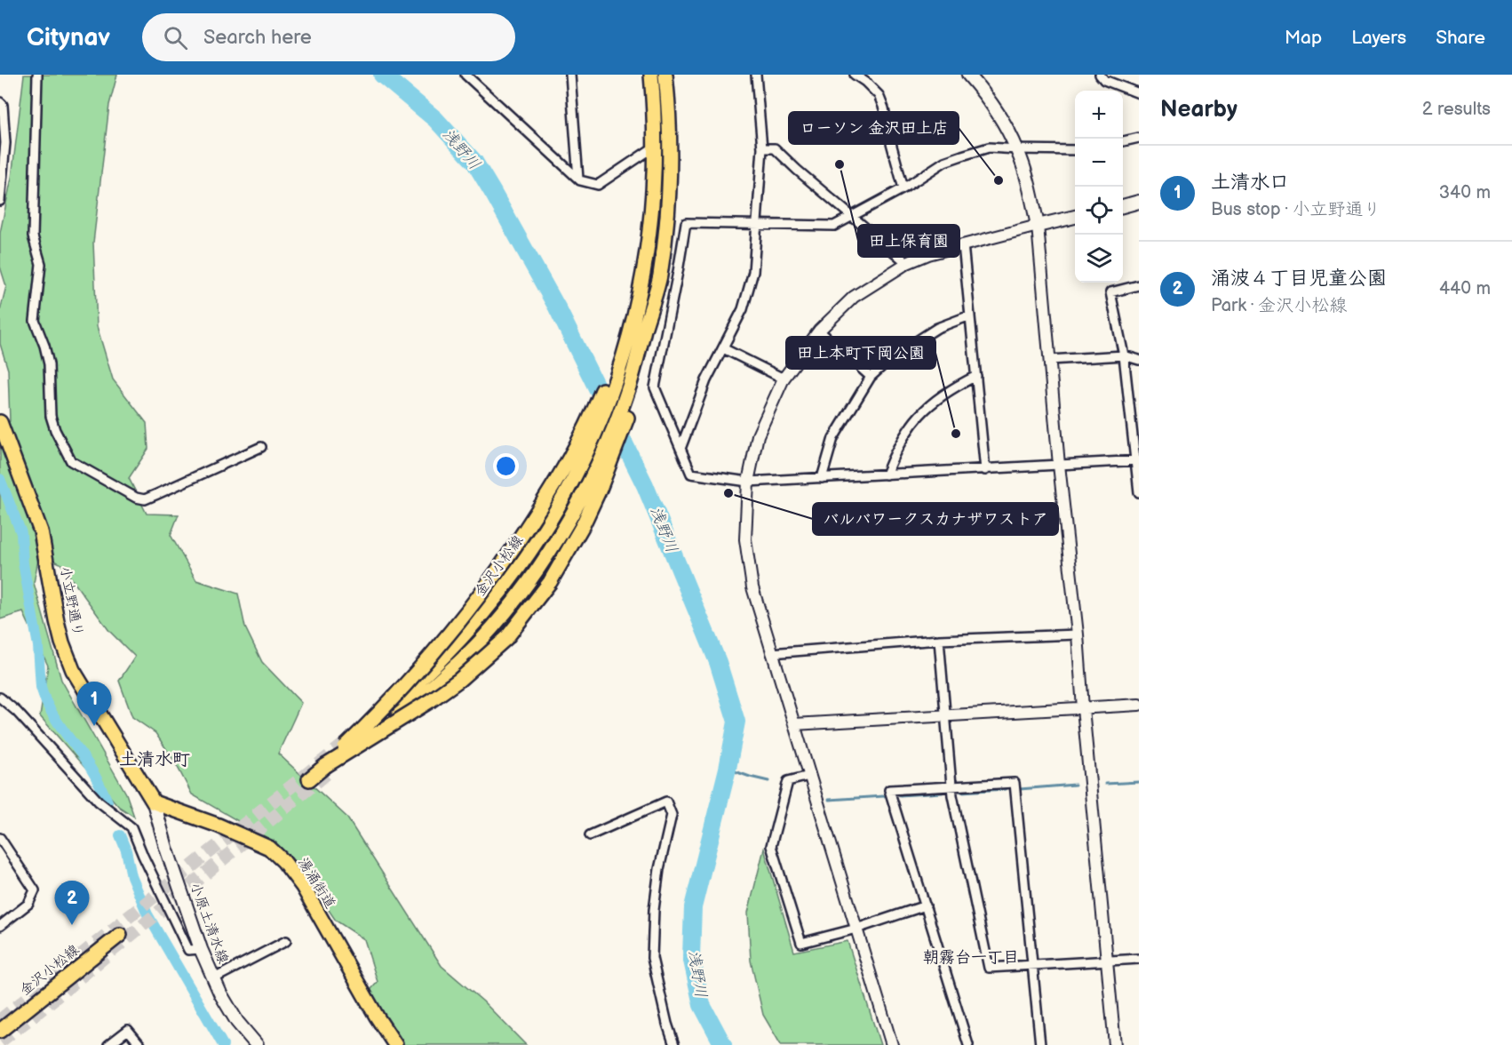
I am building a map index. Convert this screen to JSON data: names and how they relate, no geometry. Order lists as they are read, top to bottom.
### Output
{
  "streets": {
    "main road": [
      "金沢小松線",
      "小立野通り",
      "湯涌街道",
      "小原土清水線"
    ]
  },
  "crossings": [
    ["小立野通り", "湯涌街道"],
    ["小立野通り", "小原土清水線"],
    ["湯涌街道", "小原土清水線"]
  ],
  "districts": ["土清水町", "朝霧台一丁目"],
  "water": ["浅野川"],
  "places": [
    "田上保育園",
    "ローソン 金沢田上店",
    "田上本町下岡公園",
    "バルバワークスカナザワストア"
  ],
  "page": {
    "header": "Citynav",
    "search": "Search here",
    "nav": ["Map", "Layers", "Share"],
    "heading": ["Nearby", "2 results"],
    "map_buttons": ["+", "−"],
    "list": [
      {
        "mark": "1",
        "name": "土清水口",
        "note": "Bus stop · 小立野通り",
        "value": "340 m"
      },
      {
        "mark": "2",
        "name": "涌波４丁目児童公園",
        "note": "Park · 金沢小松線",
        "value": "440 m"
      }
    ],
    "pins": ["1", "2"]
  }
}
